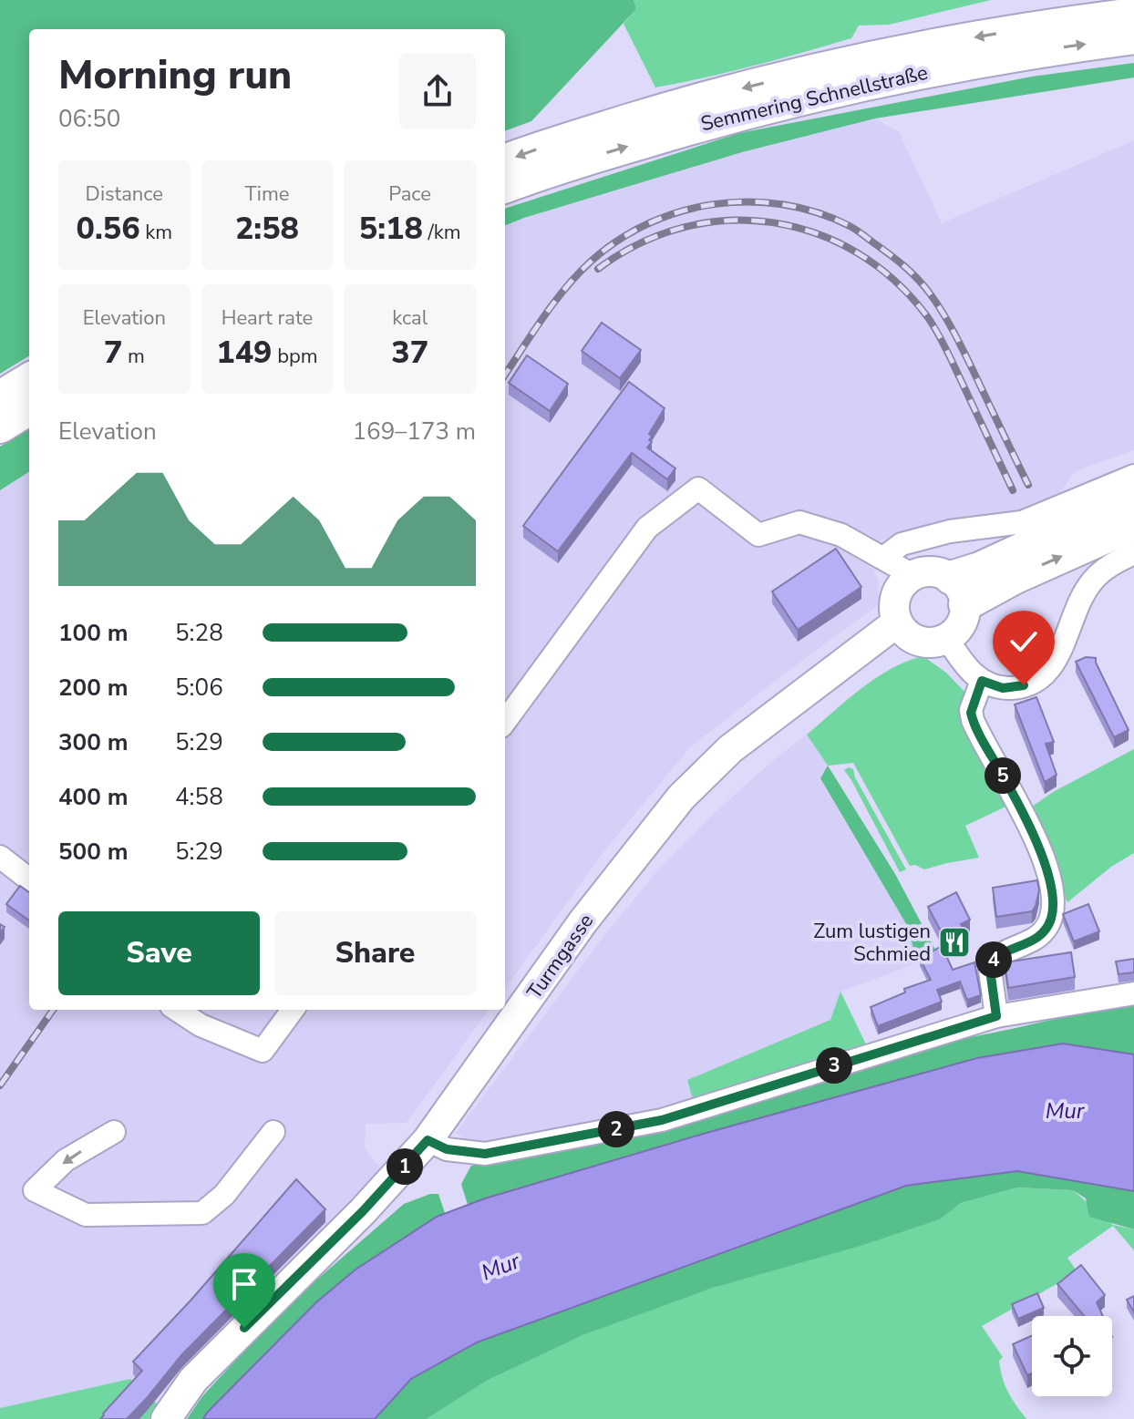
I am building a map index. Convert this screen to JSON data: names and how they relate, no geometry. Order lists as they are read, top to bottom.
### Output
{
  "streets": {
    "highway": ["Semmering Schnellstraße"],
    "main road": ["Turmgasse"]
  },
  "water": ["Mur"],
  "places": {
    "restaurant": ["Zum lustigen Schmied"]
  },
  "page": {
    "heading": ["Morning run", "06:50"],
    "stats": [
      ["Distance", "0.56 km"],
      ["Time", "2:58"],
      ["Pace", "5:18 /km"],
      ["Elevation", "7 m"],
      ["Heart rate", "149 bpm"],
      ["kcal", "37"]
    ],
    "chart": ["Elevation", "169–173 m"],
    "list": [
      {
        "name": "100 m",
        "note": "5:28"
      },
      {
        "name": "200 m",
        "note": "5:06"
      },
      {
        "name": "300 m",
        "note": "5:29"
      },
      {
        "name": "400 m",
        "note": "4:58"
      },
      {
        "name": "500 m",
        "note": "5:29"
      }
    ],
    "pins": [
      "5",
      "4",
      "3",
      "2",
      "1"
    ],
    "buttons": ["Save", "Share"]
  }
}
